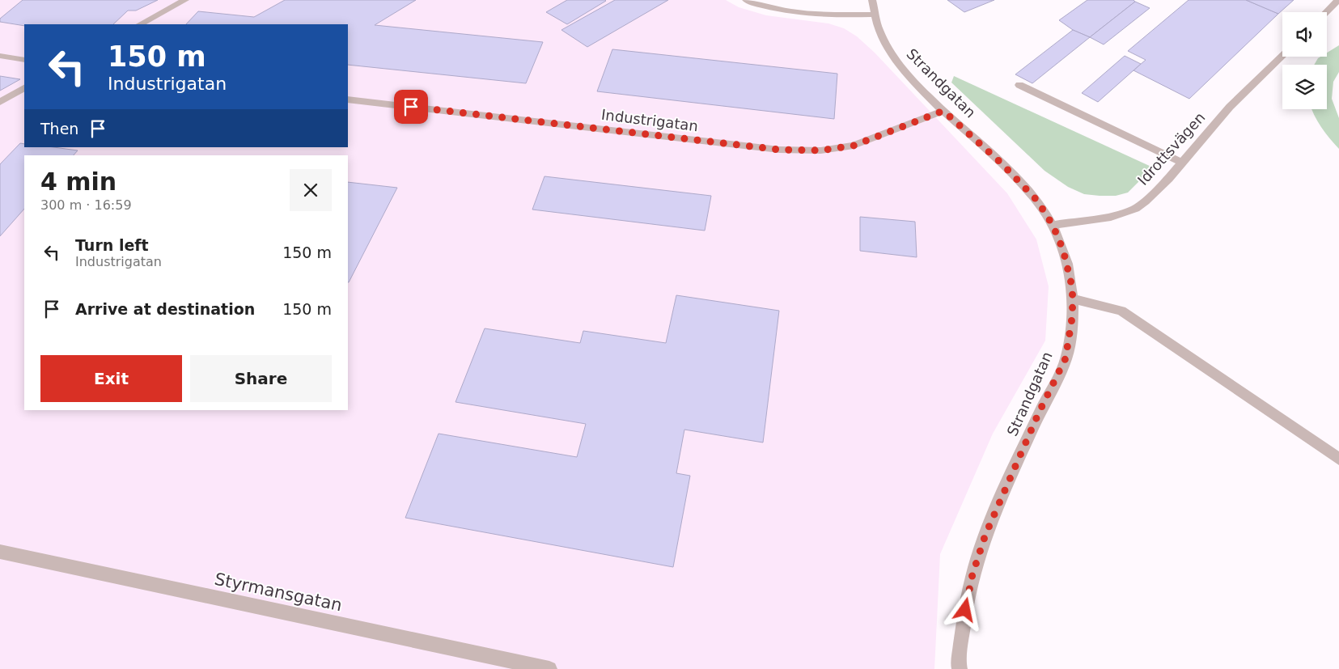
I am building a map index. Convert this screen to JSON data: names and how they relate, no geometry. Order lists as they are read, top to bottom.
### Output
{
  "streets": {
    "street": [
      "Strandgatan",
      "Industrigatan",
      "Idrottsvägen",
      "Styrmansgatan"
    ]
  },
  "crossings": [
    ["Strandgatan", "Industrigatan"],
    ["Strandgatan", "Idrottsvägen"]
  ],
  "page": {
    "turn": ["150 m", "Industrigatan"],
    "then": "Then",
    "heading": ["4 min", "300 m · 16:59"],
    "list": [
      {
        "name": "Turn left",
        "note": "Industrigatan",
        "value": "150 m"
      },
      {
        "name": "Arrive at destination",
        "value": "150 m"
      }
    ],
    "buttons": ["Exit", "Share"]
  }
}
